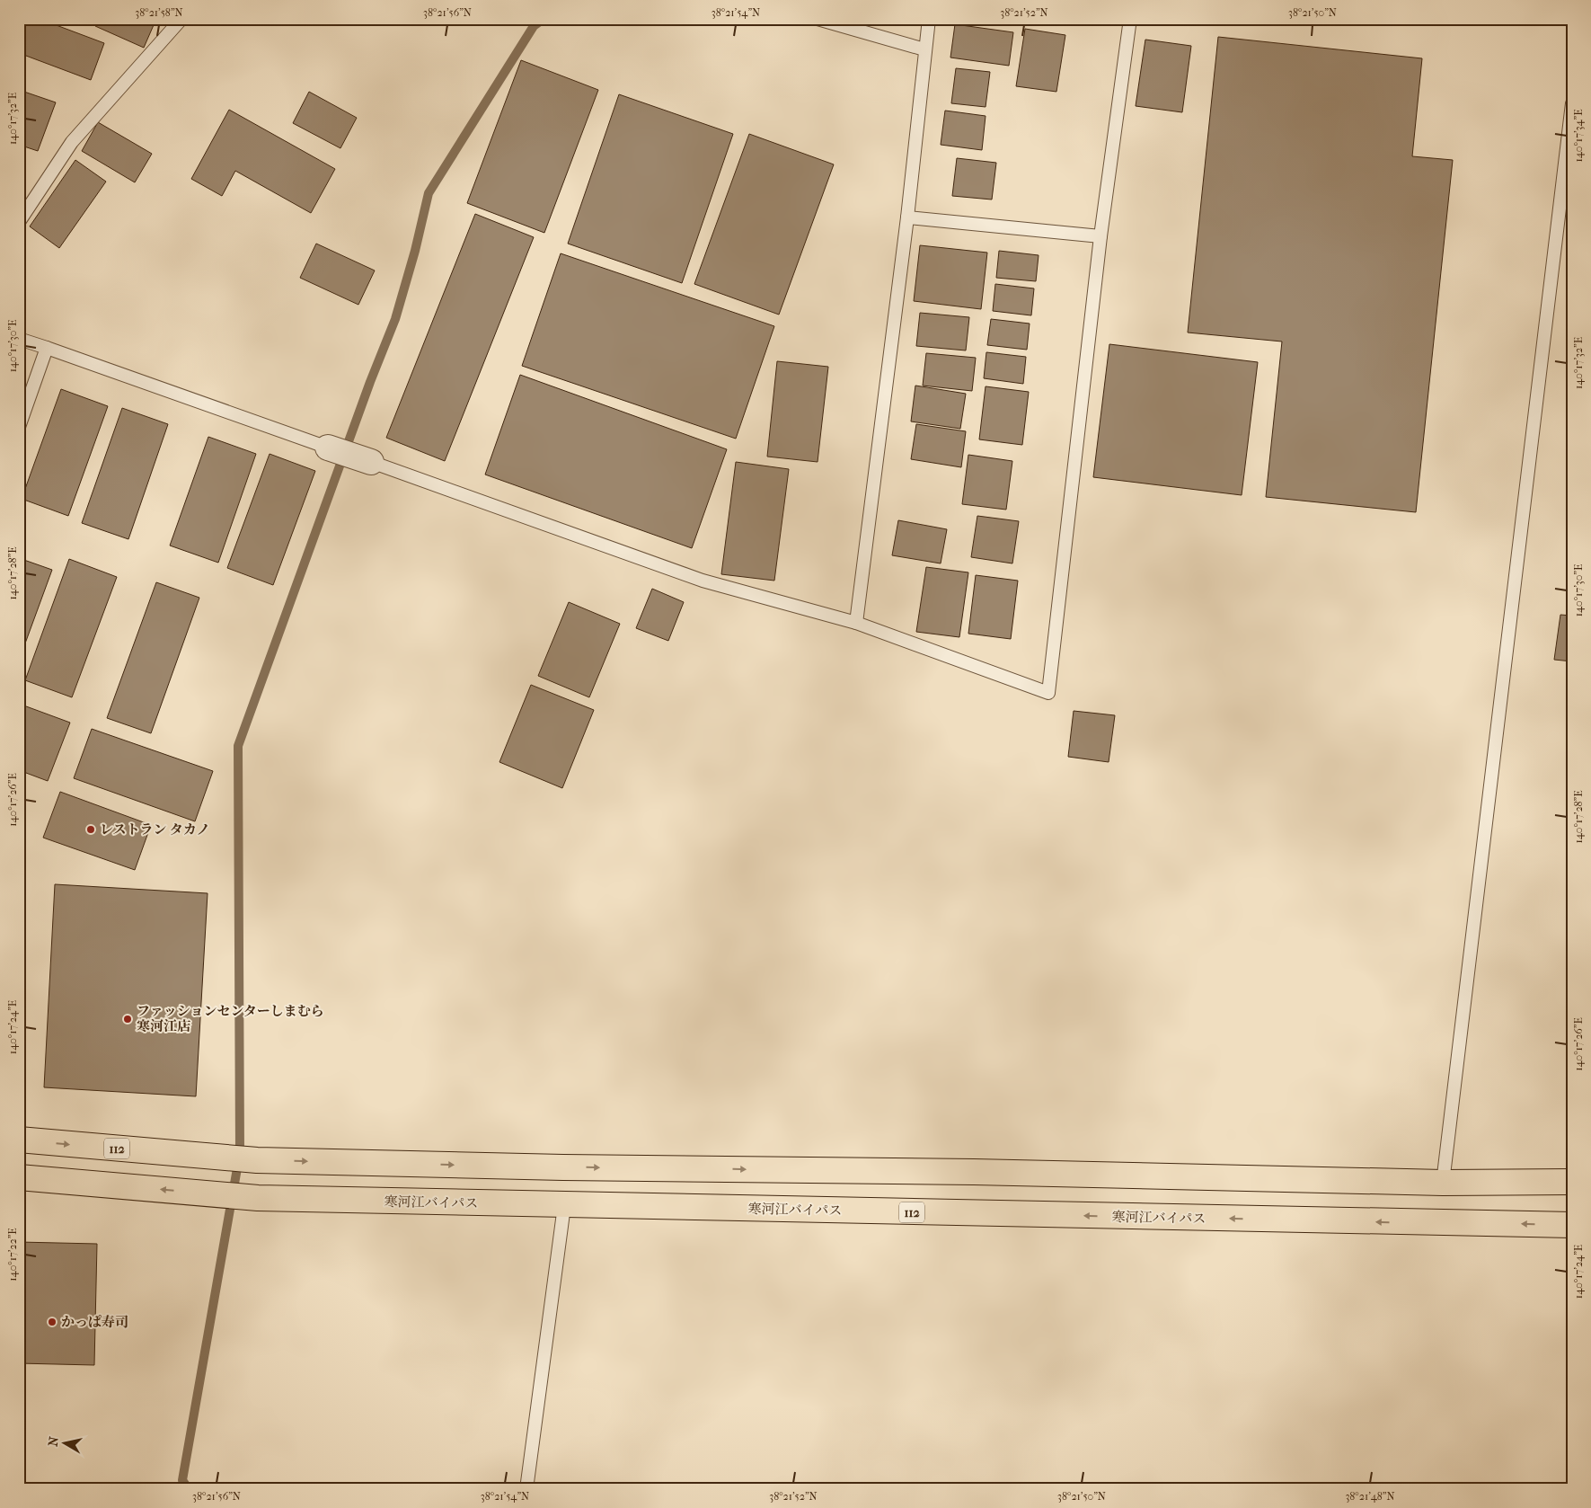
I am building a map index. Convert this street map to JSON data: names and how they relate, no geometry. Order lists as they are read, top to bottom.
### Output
{
  "streets": {
    "highway": ["112", "寒河江バイパス"]
  },
  "places": ["レストラン タカノ", "ファッションセンターしまむら 寒河江店", "かっぱ寿司"],
  "north": "left",
  "coordinates": [
    "38°21'58\"N",
    "38°21'56\"N",
    "38°21'54\"N",
    "38°21'52\"N",
    "38°21'50\"N",
    "140°17'32\"E",
    "140°17'34\"E",
    "140°17'30\"E",
    "140°17'28\"E",
    "140°17'26\"E",
    "140°17'24\"E",
    "140°17'22\"E",
    "38°21'48\"N"
  ]
}
